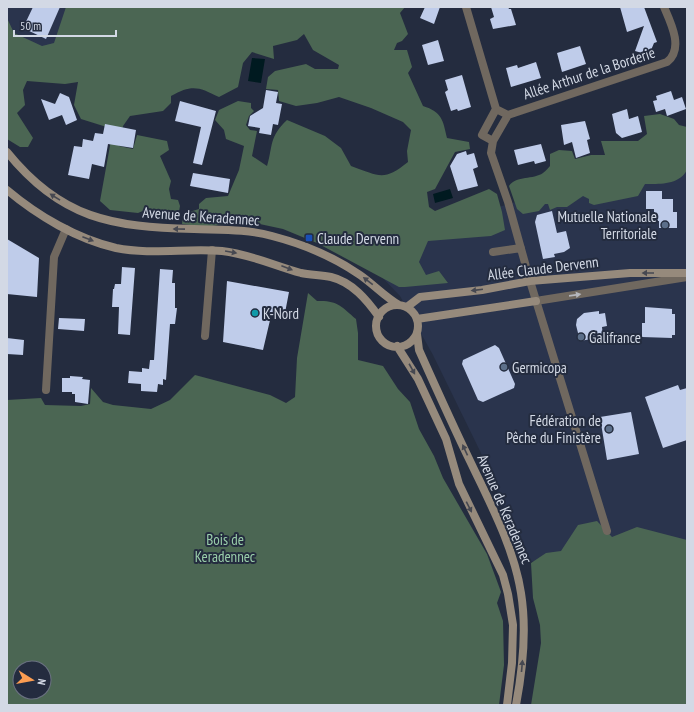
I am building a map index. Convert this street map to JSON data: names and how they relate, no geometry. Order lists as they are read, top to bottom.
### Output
{
  "streets": {
    "street": ["Allée Arthur de la Borderie", "Avenue de Keradennec", "Allée Claude Dervenn"]
  },
  "crossings": [
    ["Avenue de Keradennec", "Allée Claude Dervenn"]
  ],
  "parks": ["Bois de Keradennec"],
  "places": {
    "other": [
      "Mutuelle Nationale Territoriale",
      "K-Nord",
      "Galifrance",
      "Germicopa",
      "Fédération de Pêche du Finistère"
    ],
    "transit": ["Claude Dervenn"]
  },
  "scale_bar": "50 m",
  "north": "right"
}
